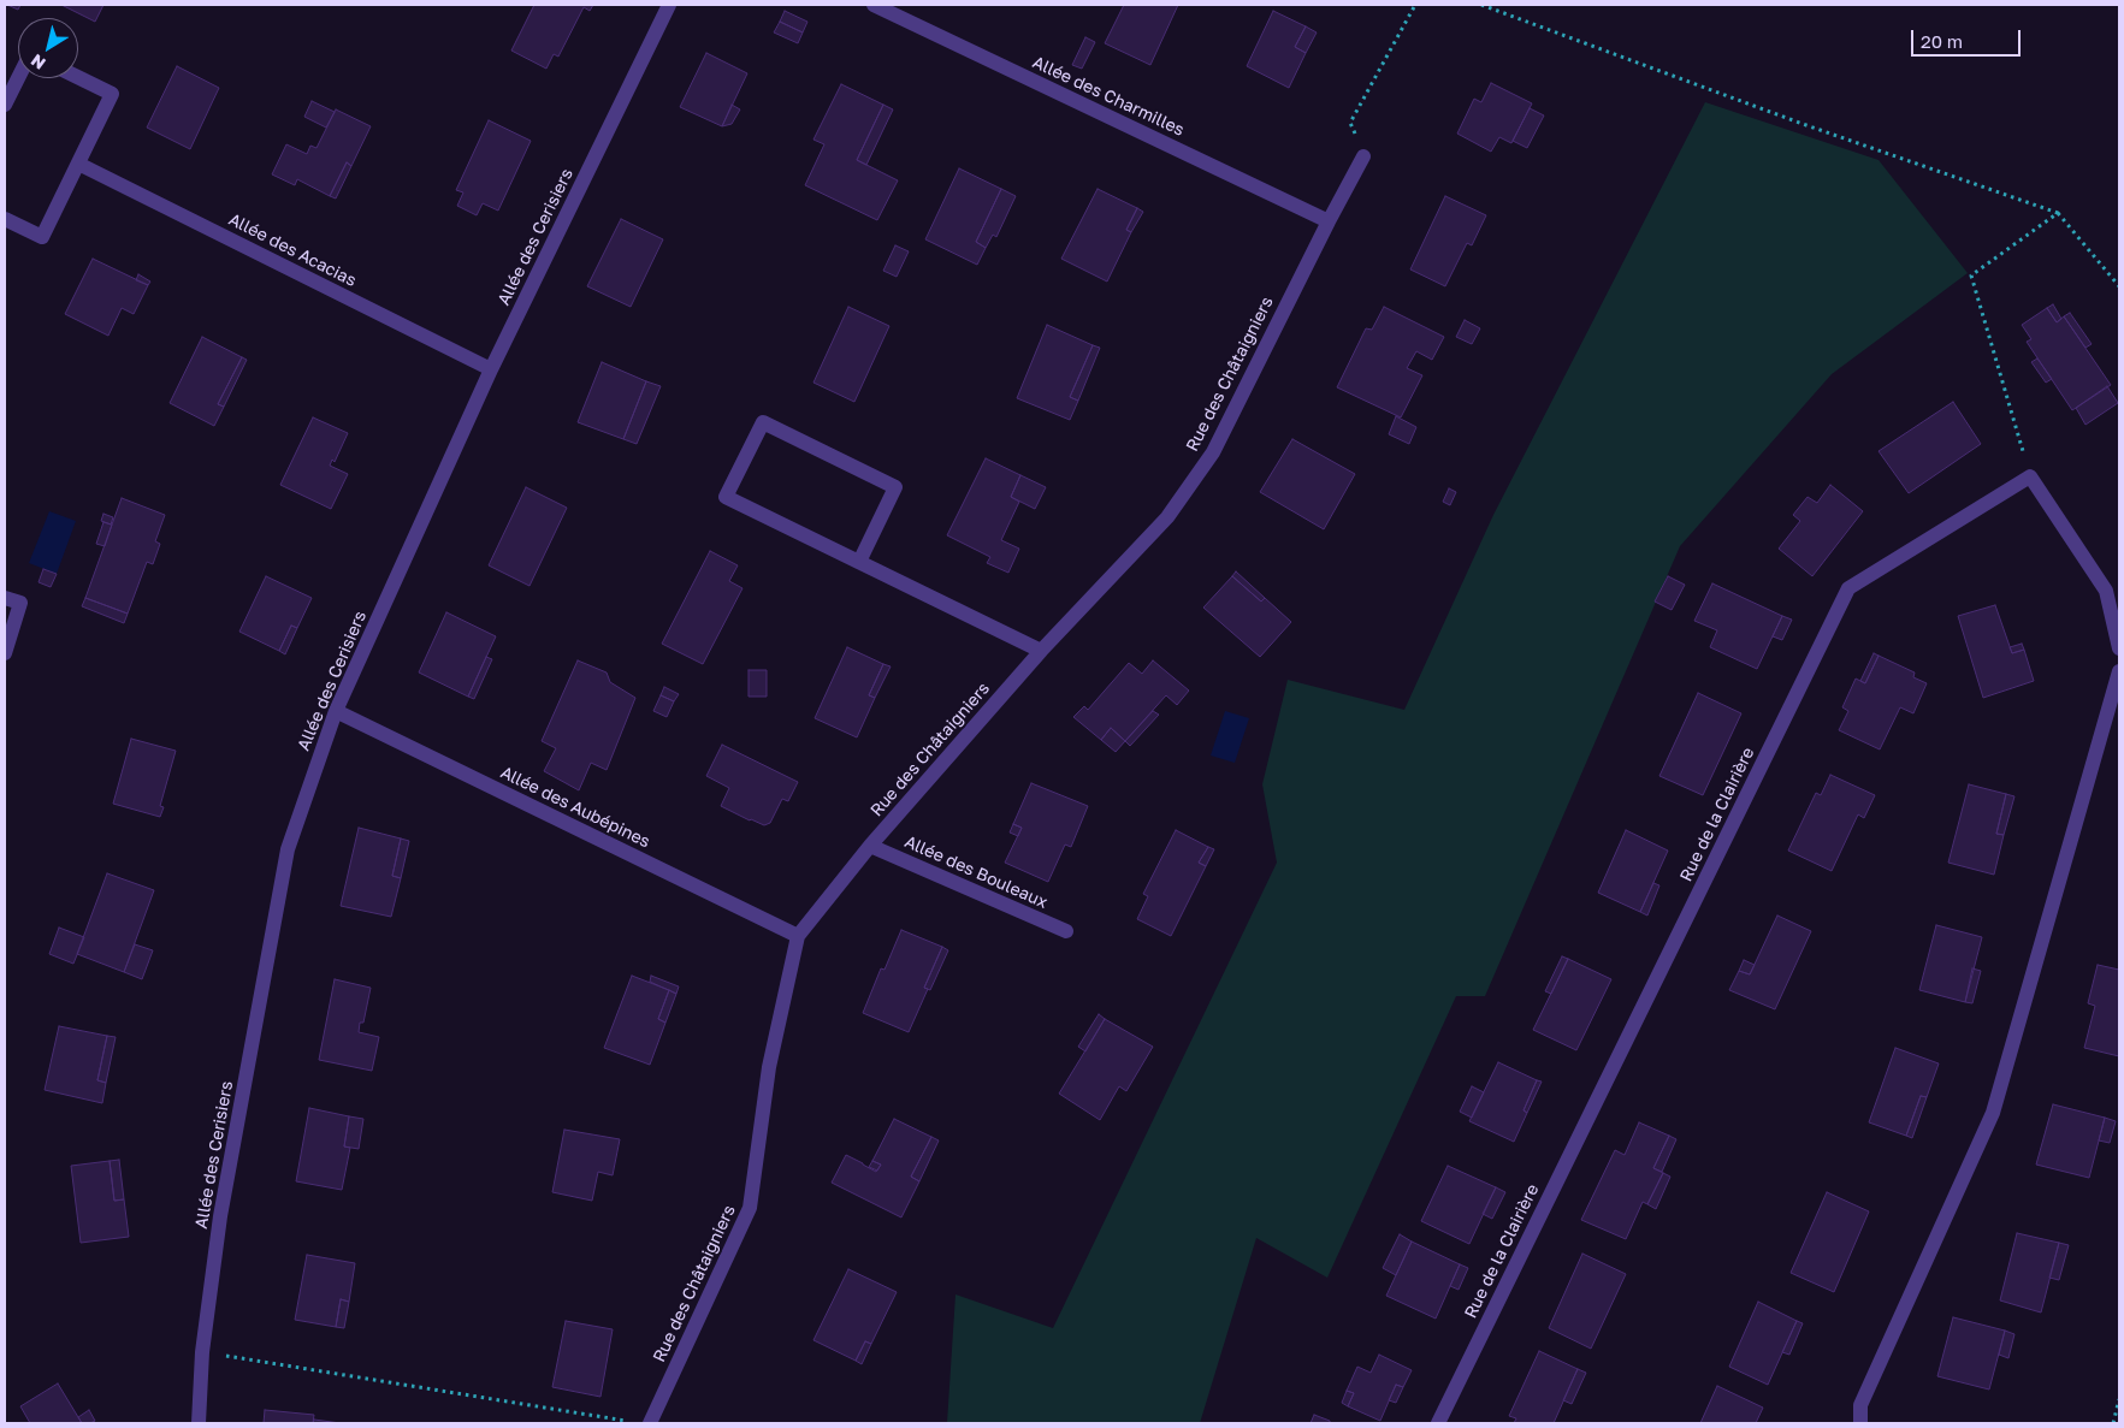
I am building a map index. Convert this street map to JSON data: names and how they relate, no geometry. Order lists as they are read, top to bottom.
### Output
{
  "streets": {
    "street": [
      "Allée des Charmilles",
      "Allée des Cerisiers",
      "Allée des Acacias",
      "Rue des Châtaigniers",
      "Allée des Aubépines",
      "Rue de la Clairière",
      "Allée des Bouleaux"
    ]
  },
  "crossings": [
    ["Allée des Charmilles", "Rue des Châtaigniers"],
    ["Allée des Cerisiers", "Allée des Acacias"],
    ["Allée des Cerisiers", "Allée des Aubépines"],
    ["Rue des Châtaigniers", "Allée des Aubépines"],
    ["Rue des Châtaigniers", "Allée des Bouleaux"]
  ],
  "scale_bar": "20 m",
  "north": "bottom left"
}
